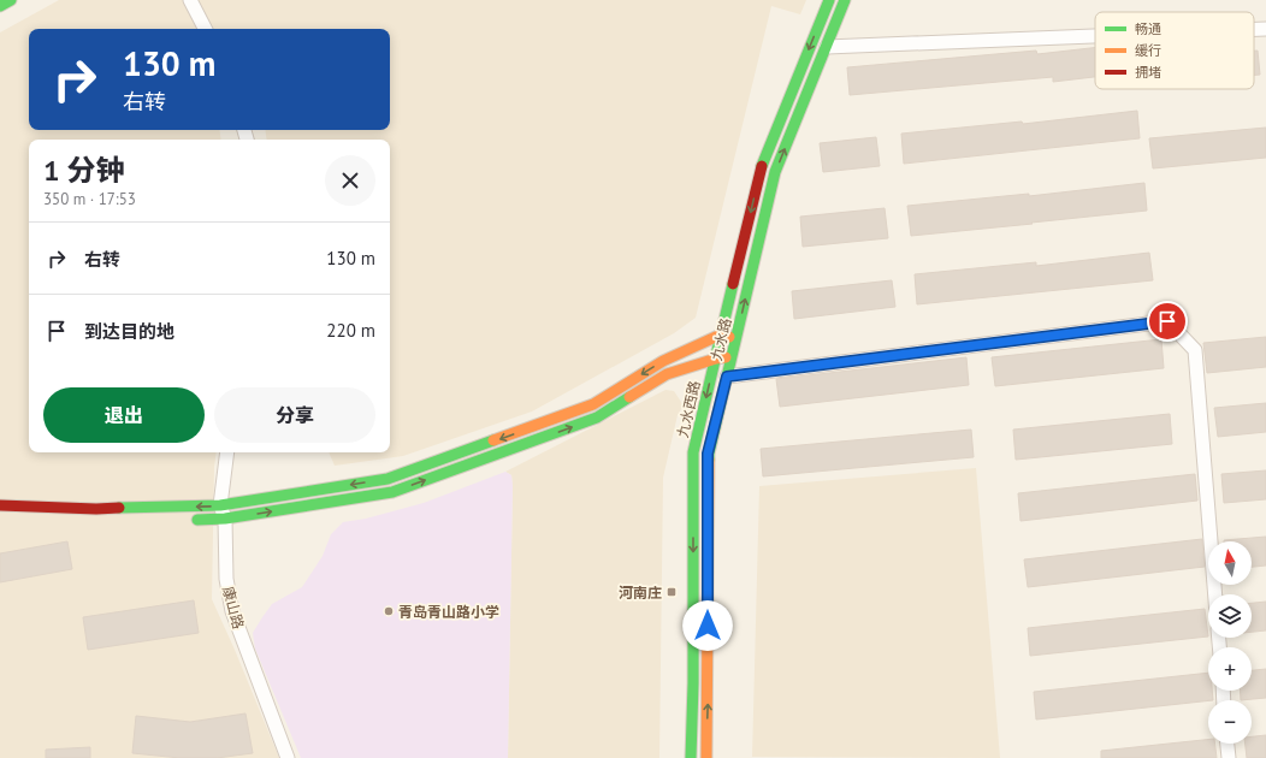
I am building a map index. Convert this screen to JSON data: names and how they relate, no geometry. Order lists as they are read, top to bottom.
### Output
{
  "streets": {
    "main road": ["九水路", "九水西路"],
    "street": ["康山路"]
  },
  "one_way": ["九水路", "九水西路"],
  "places": {
    "transit": ["河南庄"],
    "other": ["青岛青山路小学"]
  },
  "legend": ["畅通", "缓行", "拥堵"],
  "north": "top",
  "page": {
    "turn": ["130 m", "右转"],
    "heading": ["1 分钟", "350 m · 17:53"],
    "list": [
      {
        "name": "右转",
        "value": "130 m"
      },
      {
        "name": "到达目的地",
        "value": "220 m"
      }
    ],
    "buttons": ["退出", "分享"],
    "map_buttons": ["+", "−"]
  }
}
